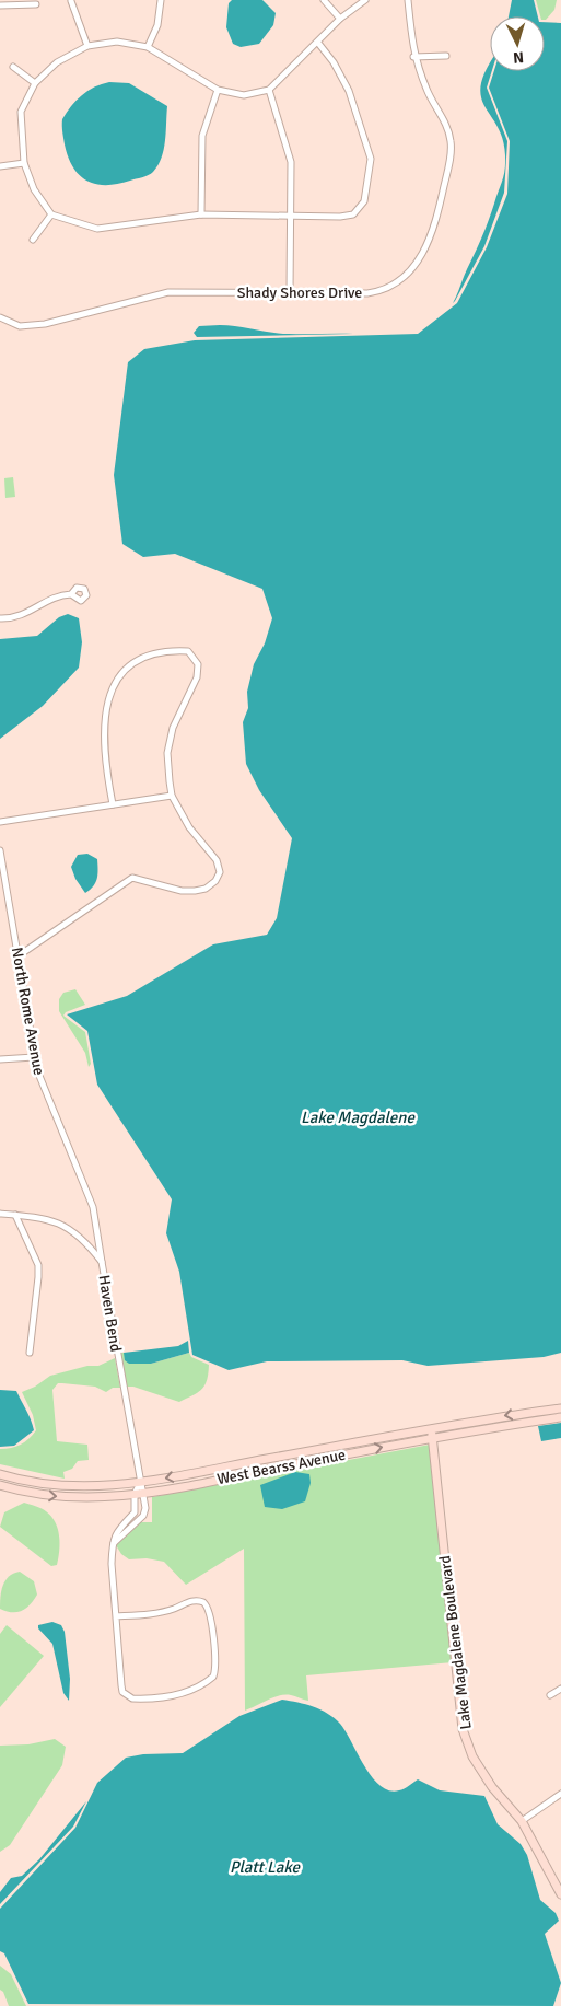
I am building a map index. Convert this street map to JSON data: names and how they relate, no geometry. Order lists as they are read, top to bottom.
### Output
{
  "streets": {
    "main road": ["West Bearss Avenue", "Lake Magdalene Boulevard"],
    "street": ["Shady Shores Drive", "North Rome Avenue", "Haven Bend"]
  },
  "crossings": [
    ["North Rome Avenue", "Haven Bend"],
    ["Haven Bend", "West Bearss Avenue"],
    ["West Bearss Avenue", "Lake Magdalene Boulevard"]
  ],
  "water": ["Lake Magdalene", "Platt Lake"],
  "north": "bottom"
}
